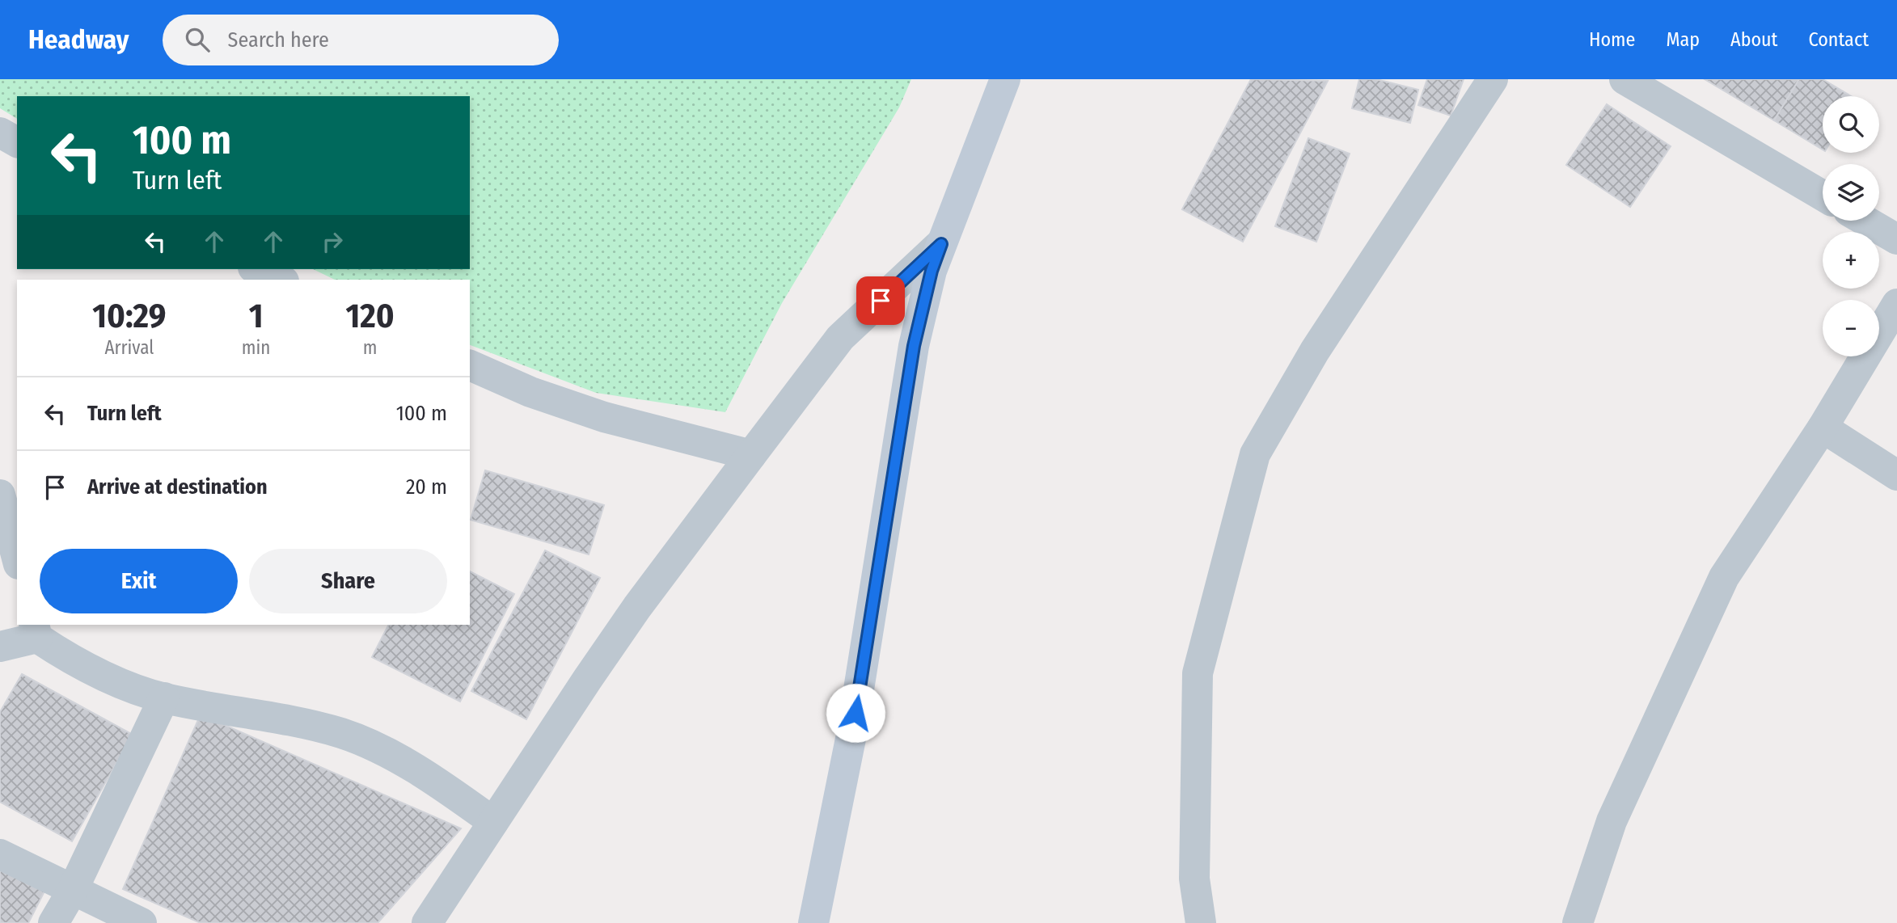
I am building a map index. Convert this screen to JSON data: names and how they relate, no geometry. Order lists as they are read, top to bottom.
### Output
{
  "page": {
    "header": "Headway",
    "search": "Search here",
    "nav": [
      "Home",
      "Map",
      "About",
      "Contact"
    ],
    "map_buttons": ["+", "−"],
    "turn": ["100 m", "Turn left"],
    "eta": [
      "10:29",
      "Arrival",
      "1",
      "min",
      "120",
      "m"
    ],
    "list": [
      {
        "name": "Turn left",
        "value": "100 m"
      },
      {
        "name": "Arrive at destination",
        "value": "20 m"
      }
    ],
    "buttons": ["Exit", "Share"]
  }
}
